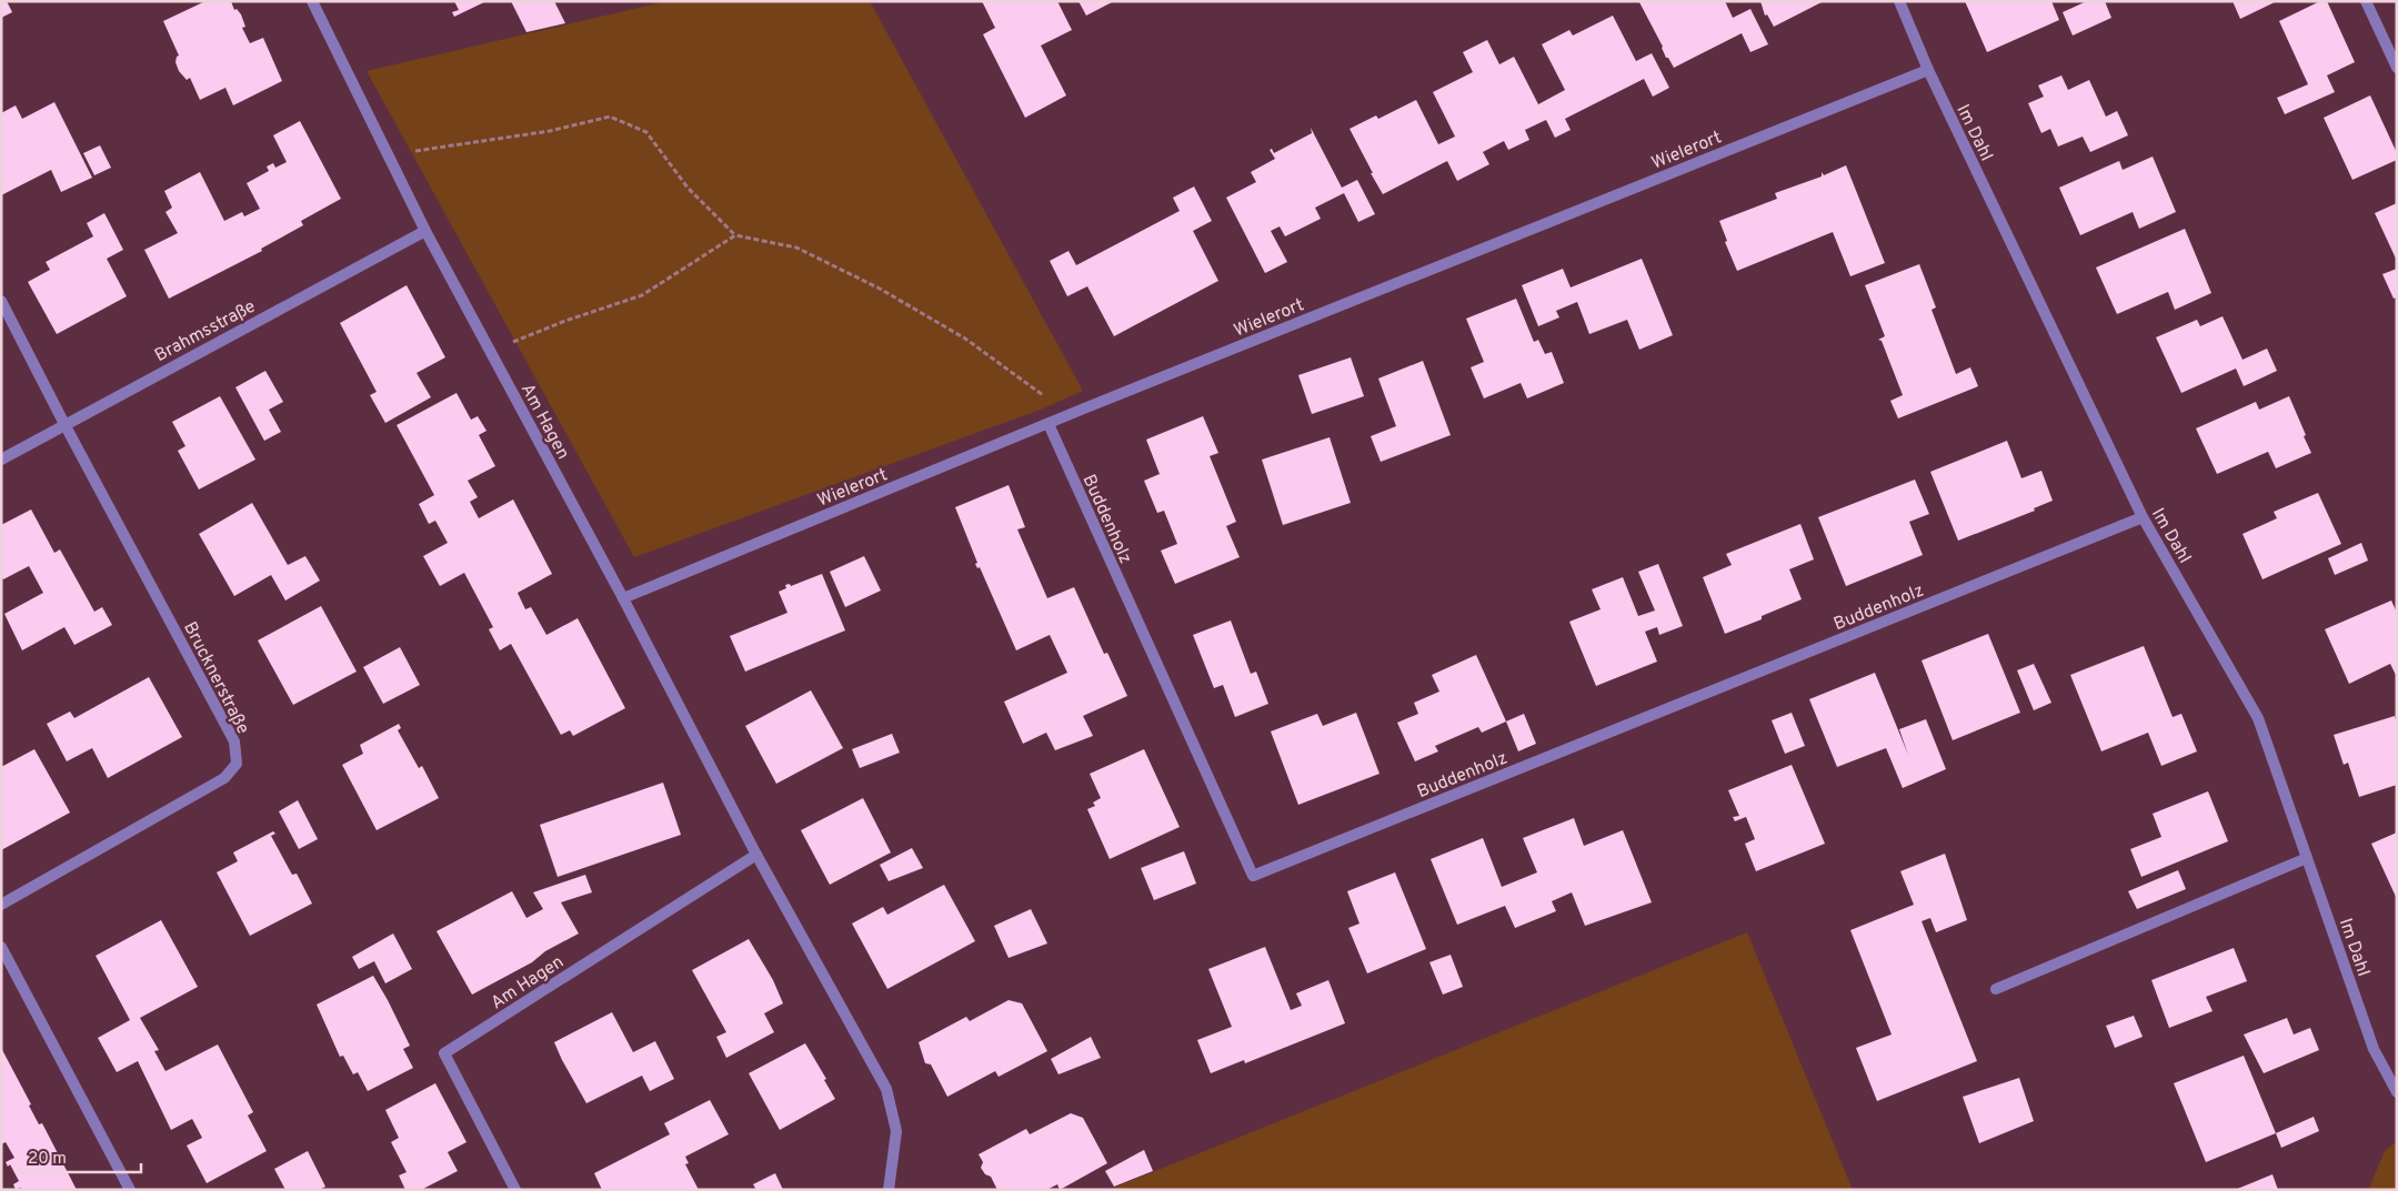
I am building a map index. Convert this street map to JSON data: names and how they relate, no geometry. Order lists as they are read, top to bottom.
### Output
{
  "streets": {
    "street": [
      "Im Dahl",
      "Wielerort",
      "Brahmsstraße",
      "Am Hagen",
      "Buddenholz",
      "Brucknerstraße"
    ]
  },
  "crossings": [
    ["Im Dahl", "Wielerort"],
    ["Im Dahl", "Buddenholz"],
    ["Wielerort", "Am Hagen"],
    ["Wielerort", "Buddenholz"],
    ["Brahmsstraße", "Am Hagen"],
    ["Brahmsstraße", "Brucknerstraße"]
  ],
  "scale_bar": "20 m"
}
